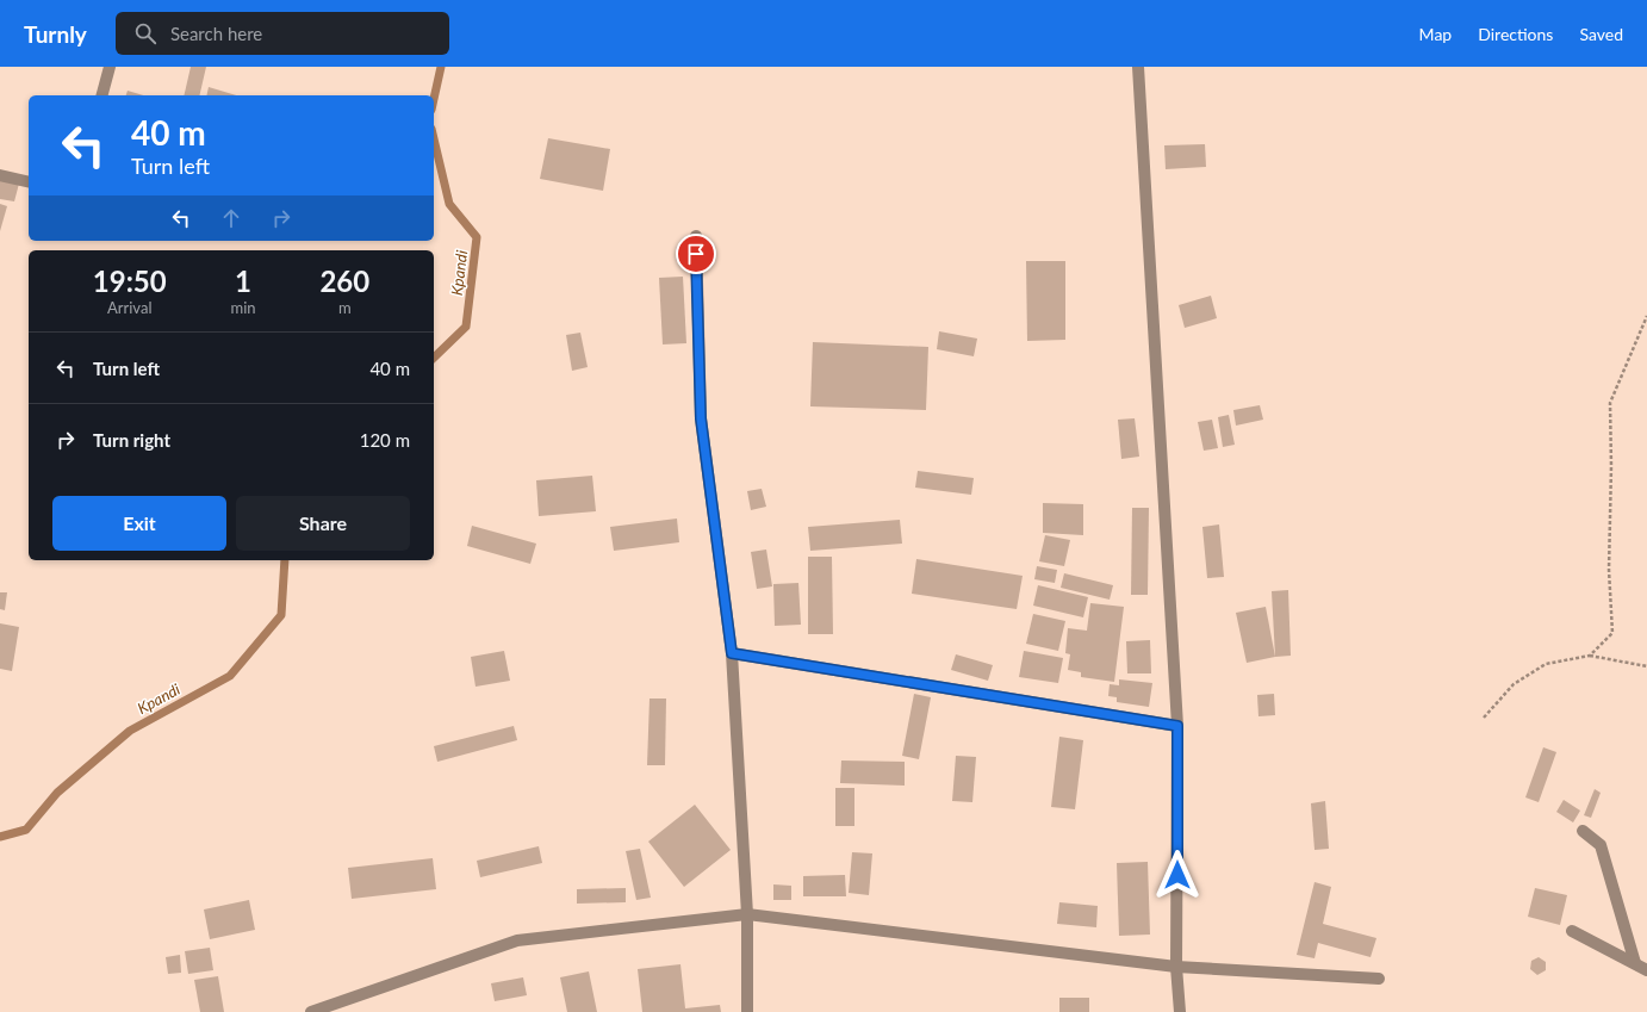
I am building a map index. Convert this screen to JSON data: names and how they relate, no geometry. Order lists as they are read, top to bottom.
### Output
{
  "water": ["Kpandi"],
  "page": {
    "header": "Turnly",
    "search": "Search here",
    "nav": ["Map", "Directions", "Saved"],
    "turn": ["40 m", "Turn left"],
    "eta": [
      "19:50",
      "Arrival",
      "1",
      "min",
      "260",
      "m"
    ],
    "list": [
      {
        "name": "Turn left",
        "value": "40 m"
      },
      {
        "name": "Turn right",
        "value": "120 m"
      }
    ],
    "buttons": ["Exit", "Share"]
  }
}
